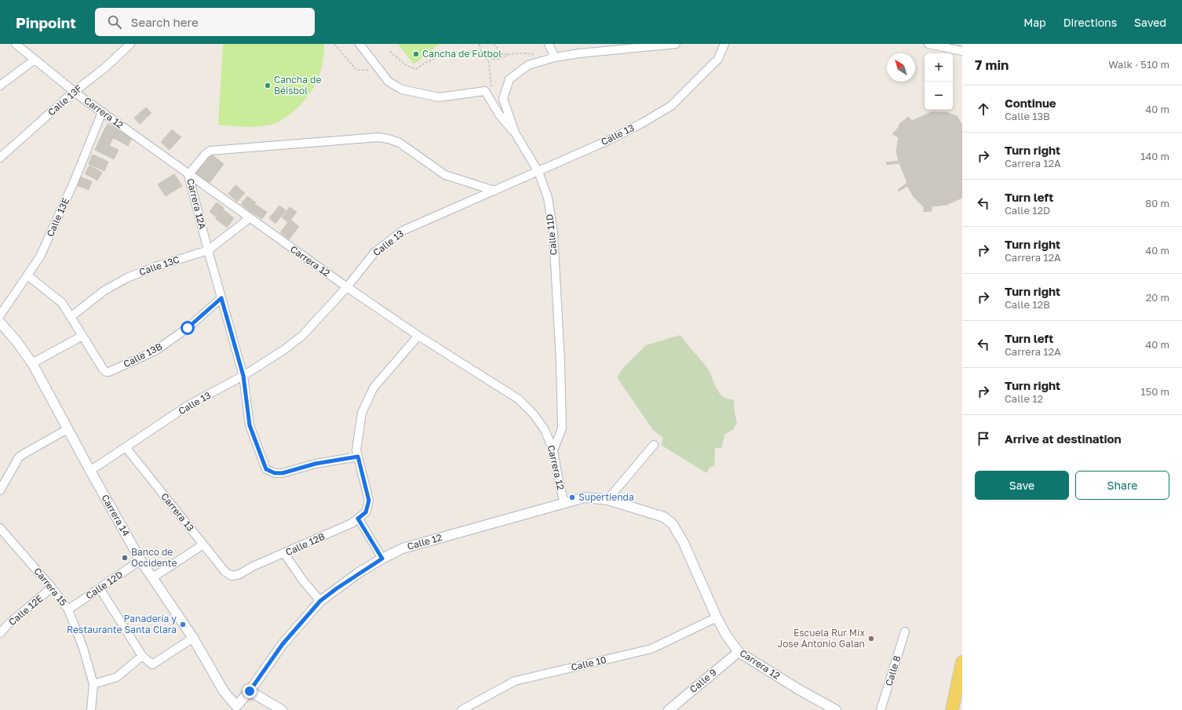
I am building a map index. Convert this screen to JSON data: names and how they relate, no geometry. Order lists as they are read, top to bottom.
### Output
{
  "streets": {
    "street": [
      "Calle 13F",
      "Carrera 12",
      "Calle 13",
      "Carrera 12A",
      "Calle 13E",
      "Calle 11D",
      "Calle 13C",
      "Calle 13B",
      "Carrera 13",
      "Carrera 14",
      "Calle 12",
      "Calle 12B",
      "Calle 12D",
      "Carrera 15",
      "Calle 12E",
      "Calle 10",
      "Calle 8",
      "Calle 9"
    ]
  },
  "crossings": [
    ["Calle 13F", "Carrera 12"],
    ["Carrera 12", "Calle 13"],
    ["Carrera 12", "Carrera 12A"],
    ["Carrera 12", "Calle 13E"],
    ["Carrera 12", "Calle 11D"],
    ["Carrera 12", "Calle 13C"],
    ["Carrera 12", "Calle 12"],
    ["Carrera 12", "Calle 10"],
    ["Carrera 12", "Calle 9"],
    ["Calle 13", "Carrera 12A"],
    ["Calle 13", "Calle 11D"],
    ["Calle 13", "Carrera 13"],
    ["Calle 13", "Carrera 14"],
    ["Carrera 12A", "Calle 13C"],
    ["Carrera 12A", "Calle 13B"],
    ["Carrera 12A", "Calle 12B"],
    ["Carrera 13", "Calle 12B"],
    ["Carrera 14", "Calle 12"],
    ["Carrera 14", "Calle 12D"],
    ["Calle 12D", "Carrera 15"],
    ["Carrera 15", "Calle 12E"]
  ],
  "places": [
    "Cancha de Fútbol",
    "Cancha de Béisbol",
    "Supertienda",
    "Banco de Occidente",
    "Panadería y Restaurante Santa Clara",
    "Escuela Rur Mix Jose Antonio Galan"
  ],
  "north": "top left",
  "page": {
    "header": "Pinpoint",
    "search": "Search here",
    "nav": ["Map", "Directions", "Saved"],
    "heading": ["7 min", "Walk · 510 m"],
    "map_buttons": ["+", "−"],
    "list": [
      ["Continue", "Calle 13B", "40 m"],
      ["Turn right", "Carrera 12A", "140 m"],
      ["Turn left", "Calle 12D", "80 m"],
      ["Turn right", "Carrera 12A", "40 m"],
      ["Turn right", "Calle 12B", "20 m"],
      ["Turn left", "Carrera 12A", "40 m"],
      ["Turn right", "Calle 12", "150 m"],
      "Arrive at destination"
    ],
    "buttons": ["Save", "Share"]
  }
}
